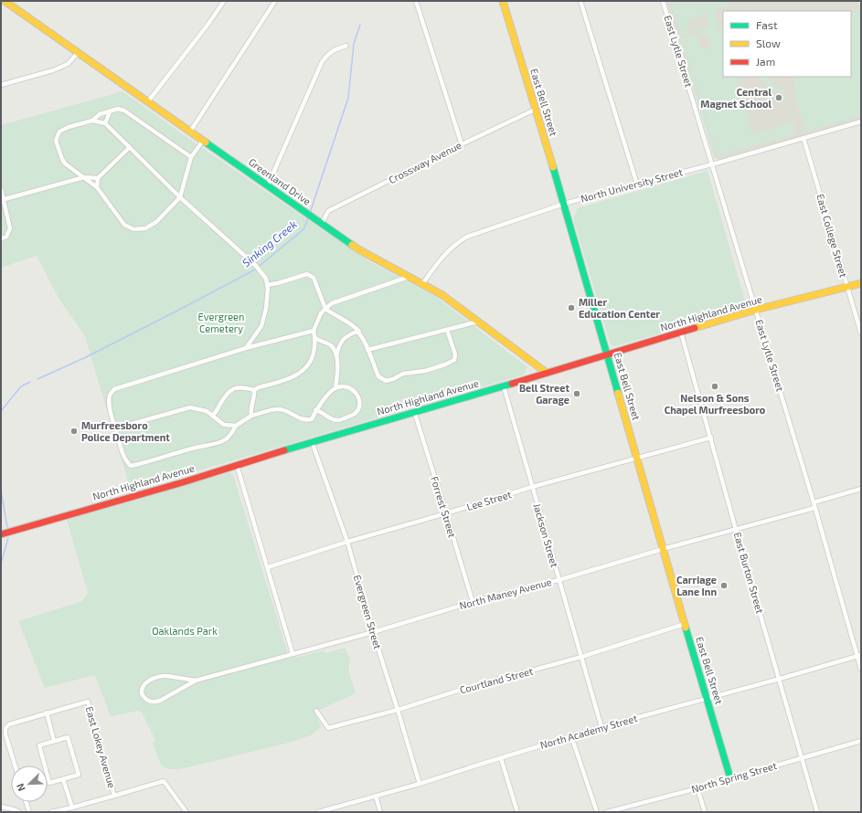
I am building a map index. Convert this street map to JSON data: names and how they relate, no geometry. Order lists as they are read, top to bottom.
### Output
{
  "streets": {
    "street": [
      "East Lytle Street",
      "East Bell Street",
      "Crossway Avenue",
      "Greenland Drive",
      "North University Street",
      "East College Street",
      "North Highland Avenue",
      "Lee Street",
      "Forrest Street",
      "Jackson Street",
      "East Burton Street",
      "North Maney Avenue",
      "Evergreen Street",
      "Courtland Street",
      "North Academy Street",
      "East Lokey Avenue",
      "North Spring Street"
    ]
  },
  "crossings": [
    ["East Lytle Street", "North University Street"],
    ["East Lytle Street", "North Highland Avenue"],
    ["East Lytle Street", "North Maney Avenue"],
    ["East Lytle Street", "North Academy Street"],
    ["East Bell Street", "Crossway Avenue"],
    ["East Bell Street", "North University Street"],
    ["East Bell Street", "North Highland Avenue"],
    ["East Bell Street", "Lee Street"],
    ["East Bell Street", "North Maney Avenue"],
    ["East Bell Street", "Courtland Street"],
    ["East Bell Street", "North Academy Street"],
    ["East Bell Street", "North Spring Street"],
    ["Crossway Avenue", "Greenland Drive"],
    ["Greenland Drive", "North University Street"],
    ["Greenland Drive", "North Highland Avenue"],
    ["North University Street", "East College Street"],
    ["East College Street", "North Highland Avenue"],
    ["North Highland Avenue", "Forrest Street"],
    ["North Highland Avenue", "Jackson Street"],
    ["North Highland Avenue", "East Burton Street"],
    ["North Highland Avenue", "Evergreen Street"],
    ["Lee Street", "Forrest Street"],
    ["Lee Street", "Jackson Street"],
    ["Lee Street", "East Burton Street"],
    ["Lee Street", "Evergreen Street"],
    ["Forrest Street", "North Maney Avenue"],
    ["Jackson Street", "North Maney Avenue"],
    ["Jackson Street", "Courtland Street"],
    ["Jackson Street", "North Academy Street"],
    ["East Burton Street", "North Maney Avenue"],
    ["East Burton Street", "North Academy Street"],
    ["East Burton Street", "North Spring Street"],
    ["North Maney Avenue", "Evergreen Street"],
    ["Evergreen Street", "Courtland Street"],
    ["Evergreen Street", "North Academy Street"]
  ],
  "water": ["Sinking Creek"],
  "parks": ["Evergreen Cemetery", "Oaklands Park"],
  "places": [
    "Central Magnet School",
    "Miller Education Center",
    "Nelson & Sons Chapel Murfreesboro",
    "Bell Street Garage",
    "Murfreesboro Police Department",
    "Carriage Lane Inn"
  ],
  "legend": ["Fast", "Slow", "Jam"],
  "north": "bottom left"
}
